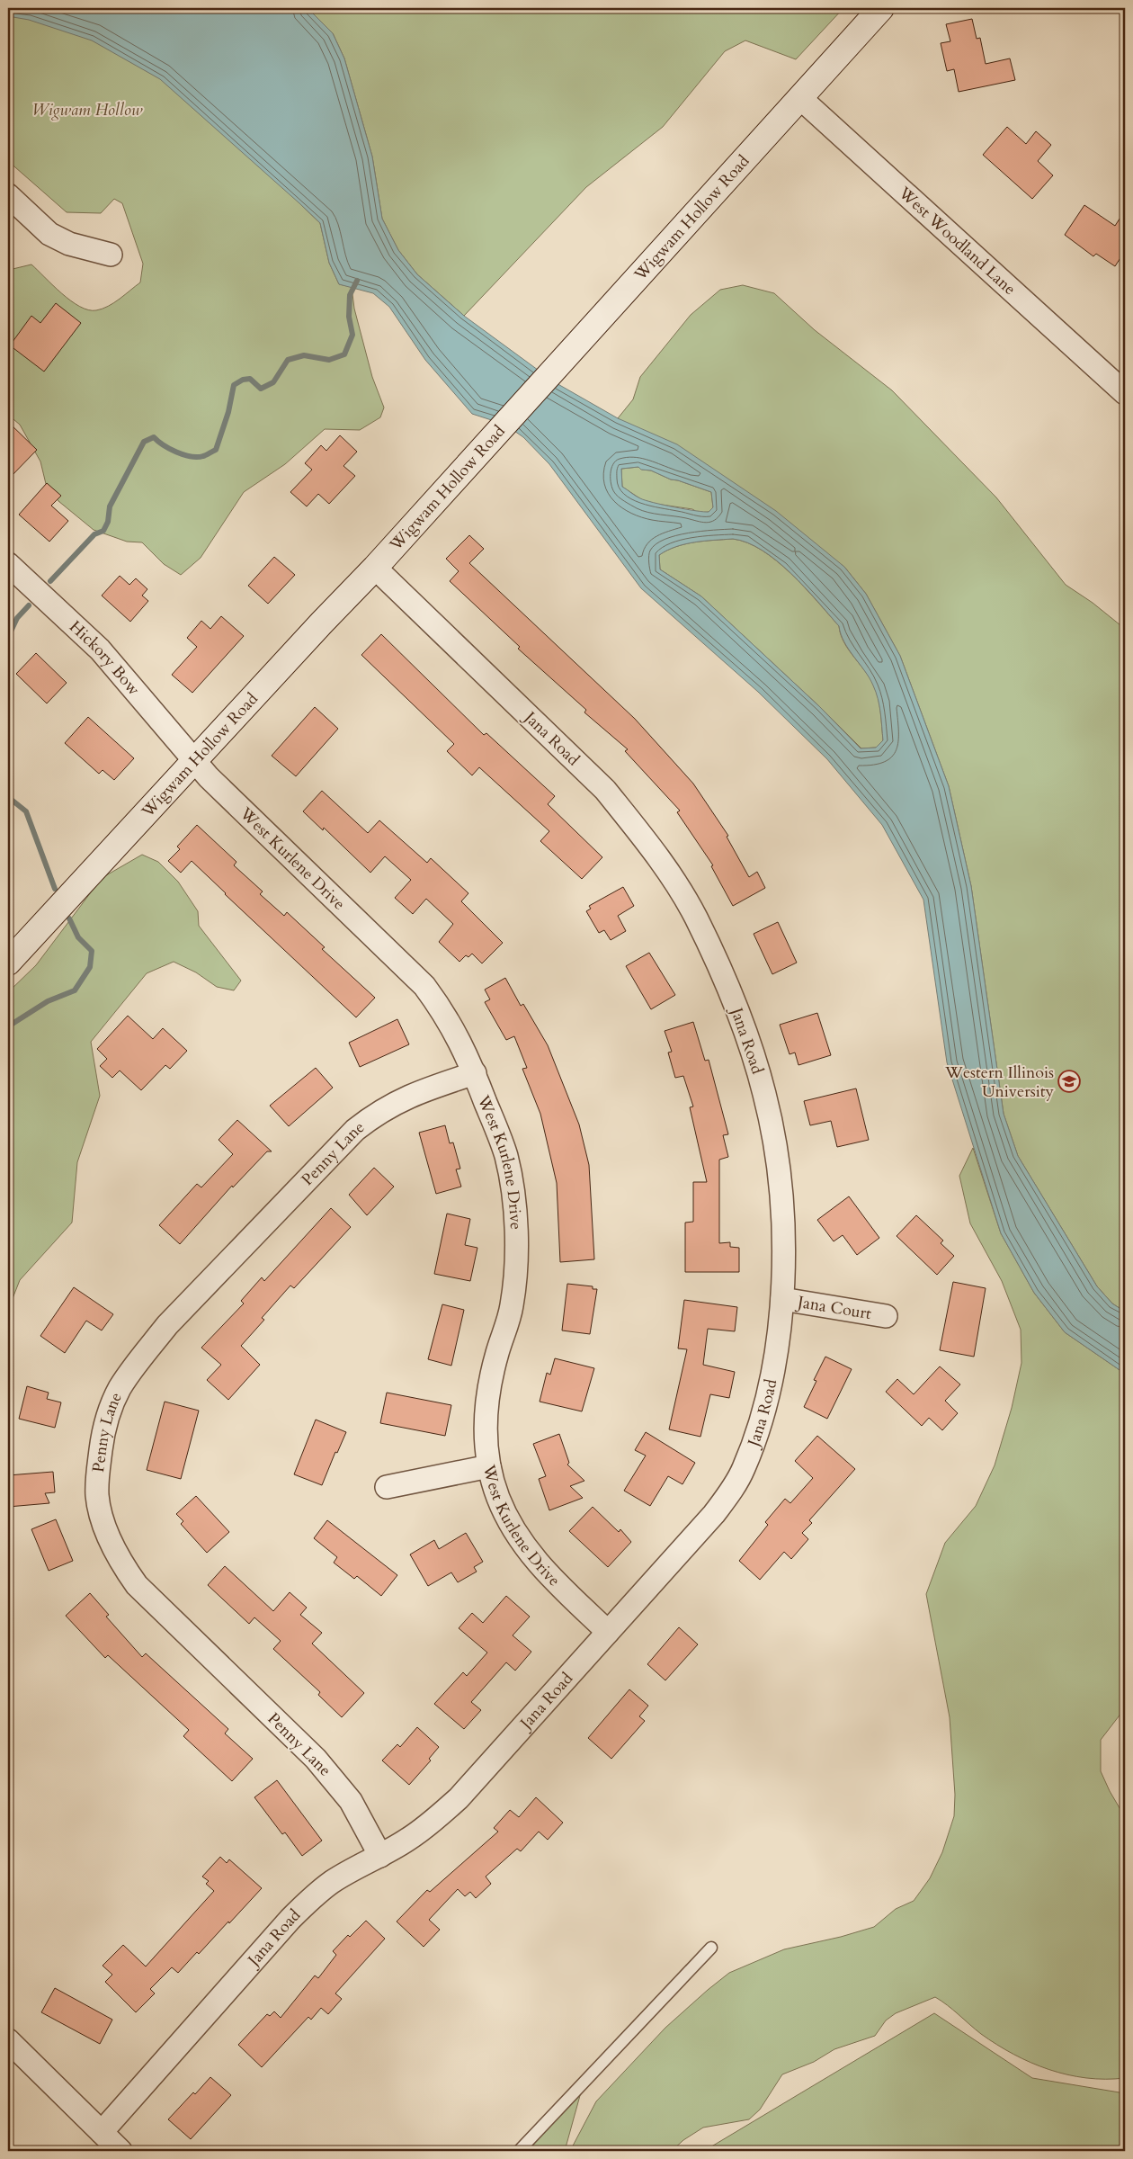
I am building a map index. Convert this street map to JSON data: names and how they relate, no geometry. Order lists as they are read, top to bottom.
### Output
{
  "streets": {
    "street": [
      "Wigwam Hollow Road",
      "West Woodland Lane",
      "Hickory Bow",
      "Jana Road",
      "West Kurlene Drive",
      "Penny Lane",
      "Jana Court"
    ]
  },
  "crossings": [
    ["Wigwam Hollow Road", "West Woodland Lane"],
    ["Wigwam Hollow Road", "Hickory Bow"],
    ["Wigwam Hollow Road", "Jana Road"],
    ["Wigwam Hollow Road", "West Kurlene Drive"],
    ["Hickory Bow", "West Kurlene Drive"],
    ["Jana Road", "West Kurlene Drive"],
    ["Jana Road", "Penny Lane"],
    ["Jana Road", "Jana Court"],
    ["West Kurlene Drive", "Penny Lane"]
  ],
  "parks": ["Wigwam Hollow"],
  "places": {
    "school or university": ["Western Illinois University"]
  }
}
